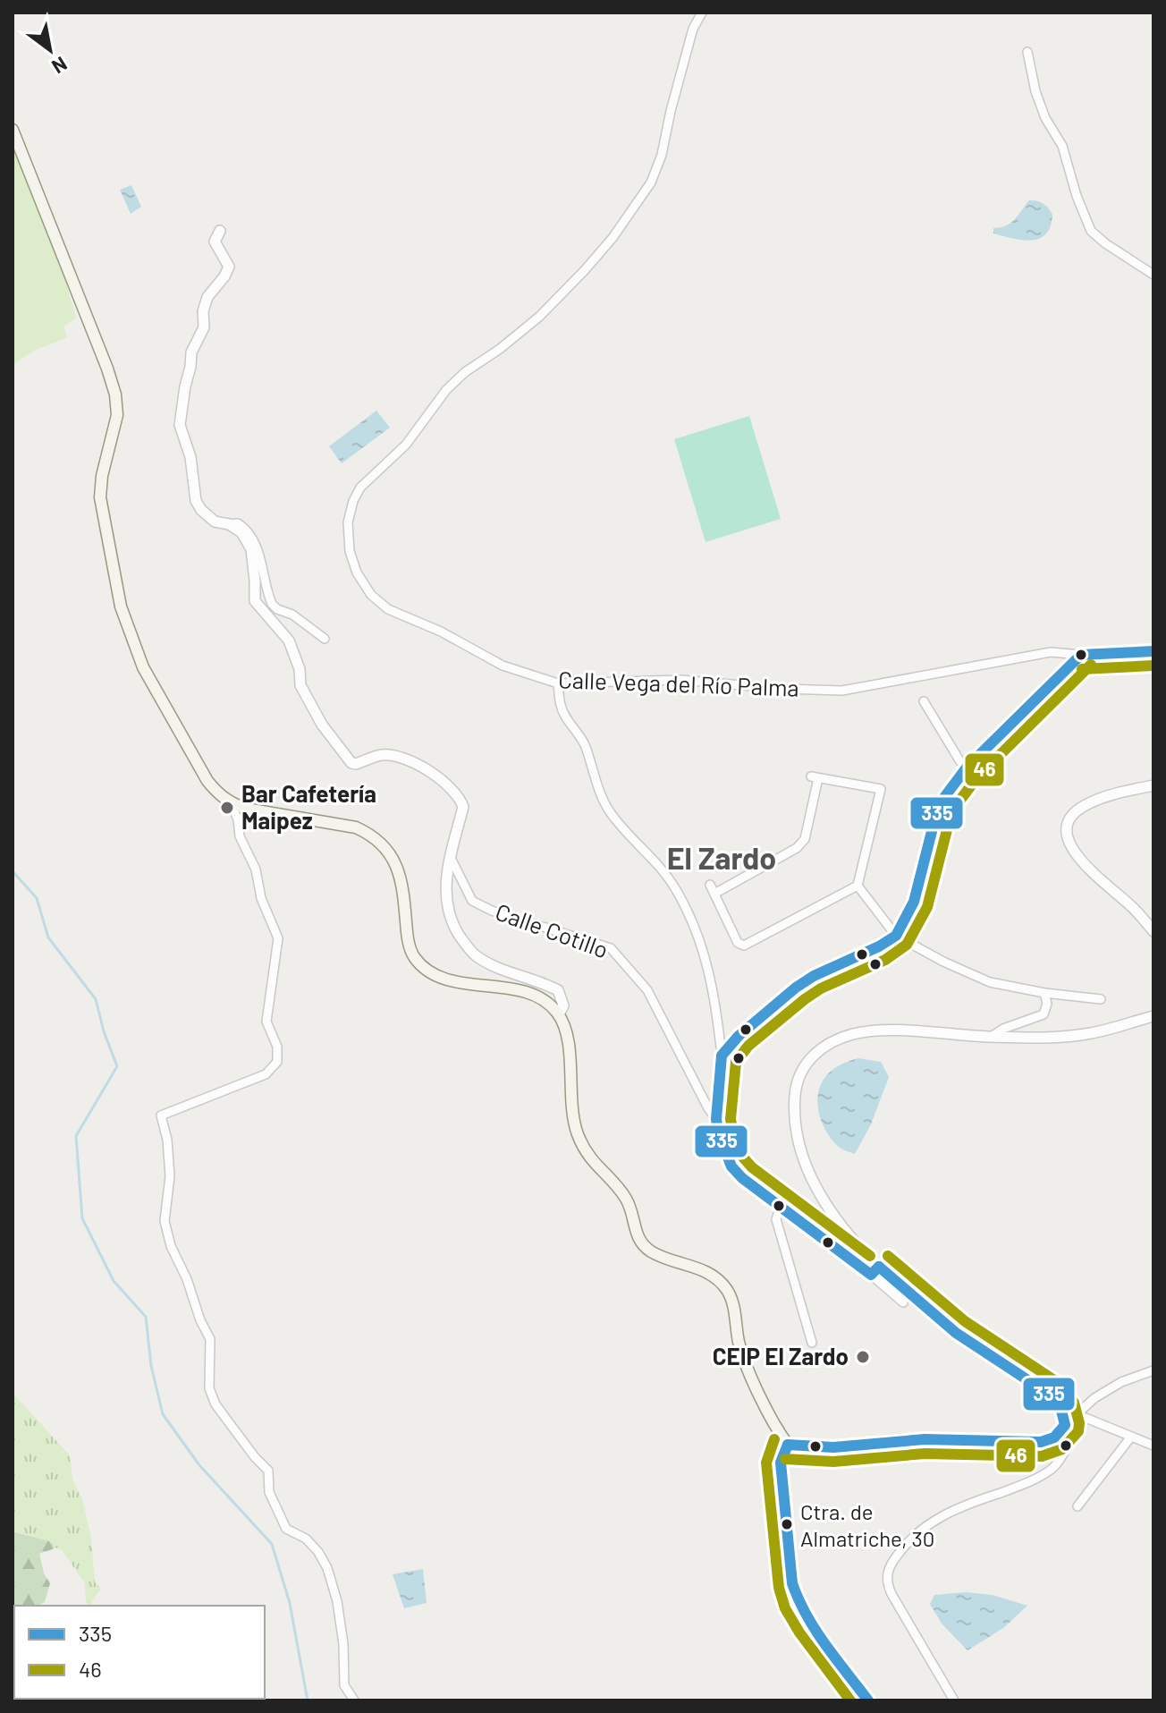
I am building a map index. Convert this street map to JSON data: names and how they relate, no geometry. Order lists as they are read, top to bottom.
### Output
{
  "streets": {
    "street": ["Calle Vega del Río Palma", "Calle Cotillo"]
  },
  "districts": ["El Zardo"],
  "places": ["Bar Cafetería Maipez", "CEIP El Zardo", "Ctra. de Almatriche, 30"],
  "lines": ["transit line 335", "transit line 46"],
  "legend": ["335", "46"],
  "north": "bottom right"
}
